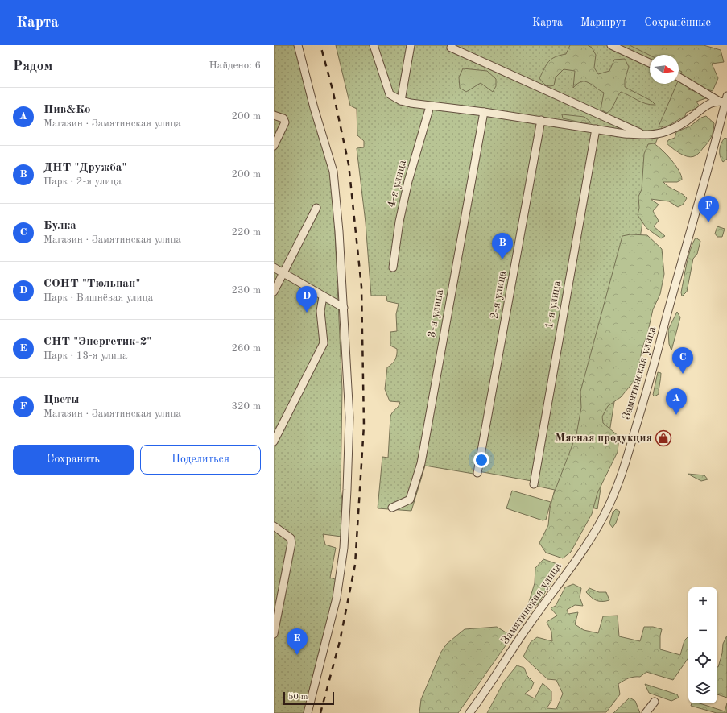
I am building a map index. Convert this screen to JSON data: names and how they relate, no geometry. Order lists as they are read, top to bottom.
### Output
{
  "streets": {
    "street": [
      "4-я улица",
      "2-я улица",
      "1-я улица",
      "3-я улица",
      "Замятинская улица"
    ]
  },
  "places": {
    "shop": ["Мясная продукция"]
  },
  "scale_bar": "50 m",
  "north": "right",
  "page": {
    "header": "Карта",
    "nav": ["Карта", "Маршрут", "Сохранённые"],
    "heading": ["Рядом", "Найдено: 6"],
    "list": [
      {
        "mark": "A",
        "name": "Пив&Ко",
        "note": "Магазин · Замятинская улица",
        "value": "200 m"
      },
      {
        "mark": "B",
        "name": "ДНТ \"Дружба\"",
        "note": "Парк · 2-я улица",
        "value": "200 m"
      },
      {
        "mark": "C",
        "name": "Булка",
        "note": "Магазин · Замятинская улица",
        "value": "220 m"
      },
      {
        "mark": "D",
        "name": "СОНТ \"Тюльпан\"",
        "note": "Парк · Вишнёвая улица",
        "value": "230 m"
      },
      {
        "mark": "E",
        "name": "СHТ \"Энергетик-2\"",
        "note": "Парк · 13-я улица",
        "value": "260 m"
      },
      {
        "mark": "F",
        "name": "Цветы",
        "note": "Магазин · Замятинская улица",
        "value": "320 m"
      }
    ],
    "pins": [
      "F",
      "B",
      "D",
      "C",
      "A",
      "E"
    ],
    "buttons": ["Сохранить", "Поделиться"],
    "map_buttons": ["+", "−"],
    "scale": "50 m"
  }
}
